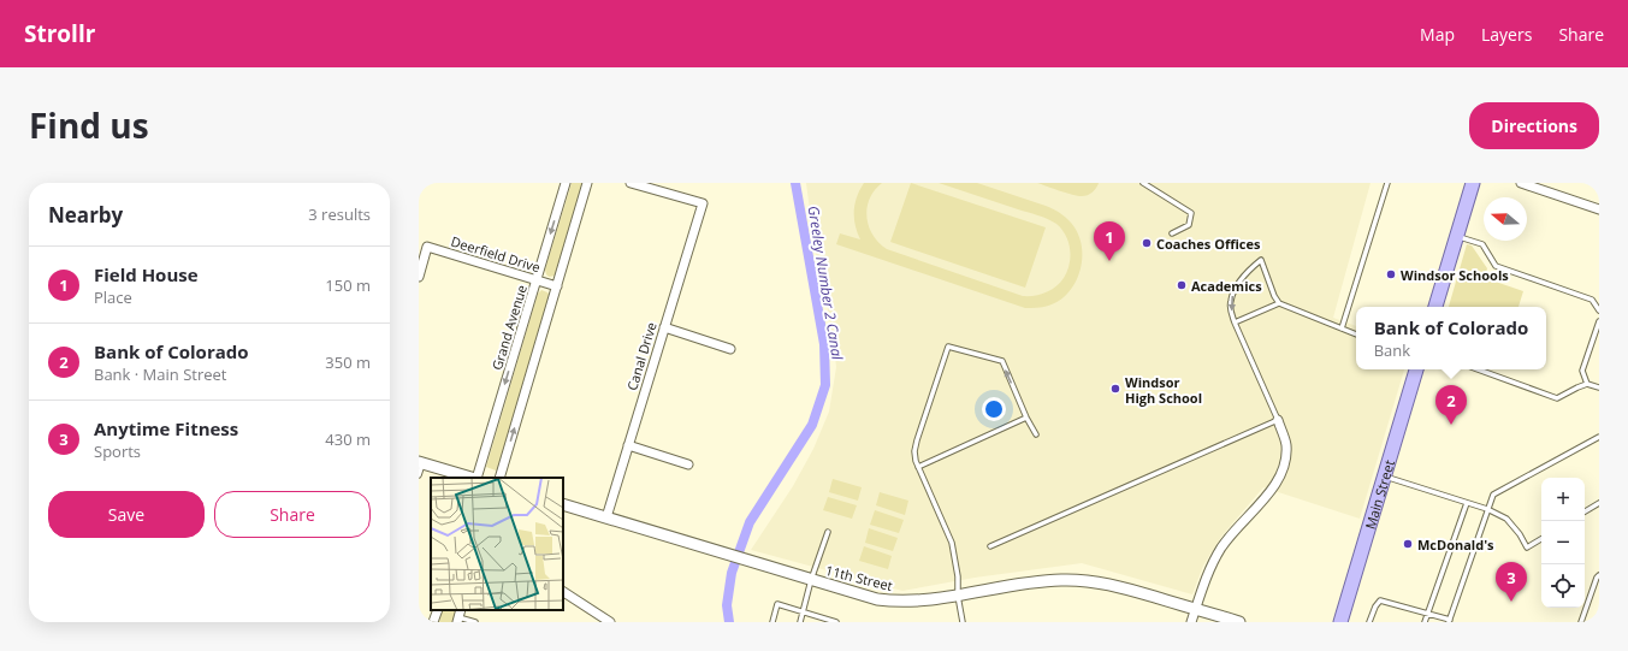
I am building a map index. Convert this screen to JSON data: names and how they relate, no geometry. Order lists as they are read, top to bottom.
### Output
{
  "streets": {
    "main road": ["Main Street"],
    "street": [
      "Deerfield Drive",
      "Grand Avenue",
      "Canal Drive",
      "11th Street"
    ]
  },
  "crossings": [
    ["Deerfield Drive", "Grand Avenue"],
    ["Canal Drive", "11th Street"]
  ],
  "water": ["Greeley Number 2 Canal"],
  "places": [
    "Coaches Offices",
    "Windsor Schools",
    "Academics",
    "Windsor High School",
    "McDonald's"
  ],
  "north": "left",
  "page": {
    "header": "Strollr",
    "nav": ["Map", "Layers", "Share"],
    "title": "Find us",
    "buttons": [
      "Directions",
      ["Save", "Share"]
    ],
    "heading": ["Nearby", "3 results"],
    "pins": ["1", "2", "3"],
    "list": [
      {
        "mark": "1",
        "name": "Field House",
        "note": "Place",
        "value": "150 m"
      },
      {
        "mark": "2",
        "name": "Bank of Colorado",
        "note": "Bank · Main Street",
        "value": "350 m"
      },
      {
        "mark": "3",
        "name": "Anytime Fitness",
        "note": "Sports",
        "value": "430 m"
      }
    ],
    "popup": ["Bank of Colorado", "Bank"],
    "map_buttons": ["+", "−"]
  }
}
